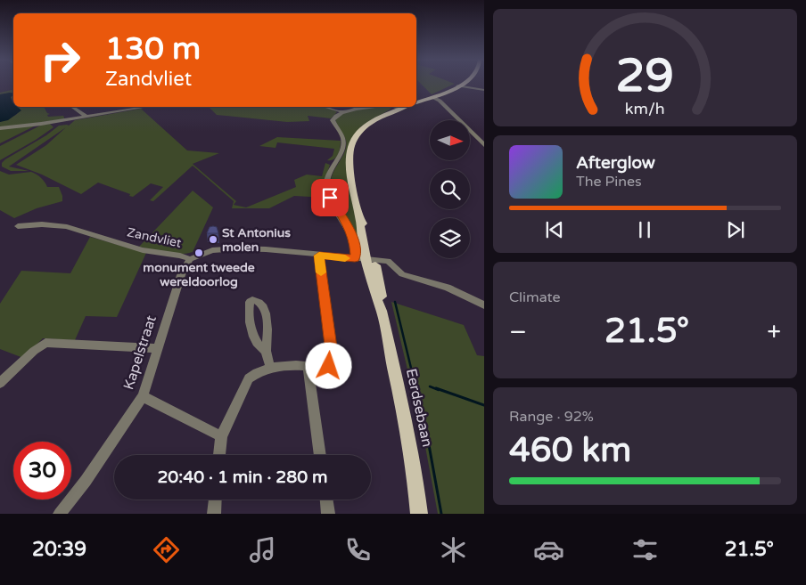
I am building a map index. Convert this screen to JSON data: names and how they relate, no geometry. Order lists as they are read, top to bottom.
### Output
{
  "streets": {
    "main road": ["Eerdsebaan"],
    "street": ["Zandvliet", "Kapelstraat"]
  },
  "crossings": [
    ["Zandvliet", "Kapelstraat"],
    ["Zandvliet", "Eerdsebaan"]
  ],
  "places": ["St Antonius molen", "monument tweede wereldoorlog"],
  "north": "right",
  "page": {
    "turn": ["130 m", "Zandvliet"],
    "song": ["Afterglow", "The Pines"],
    "tile": [
      "Climate",
      ["Range · 92%", "460 km"]
    ],
    "heat": ["−", "21.5°", "+"],
    "limit": "30",
    "trip": "20:40 · 1 min · 280 m",
    "tabs": ["20:39", "21.5°"],
    "gauge": ["29", "km/h"]
  }
}
